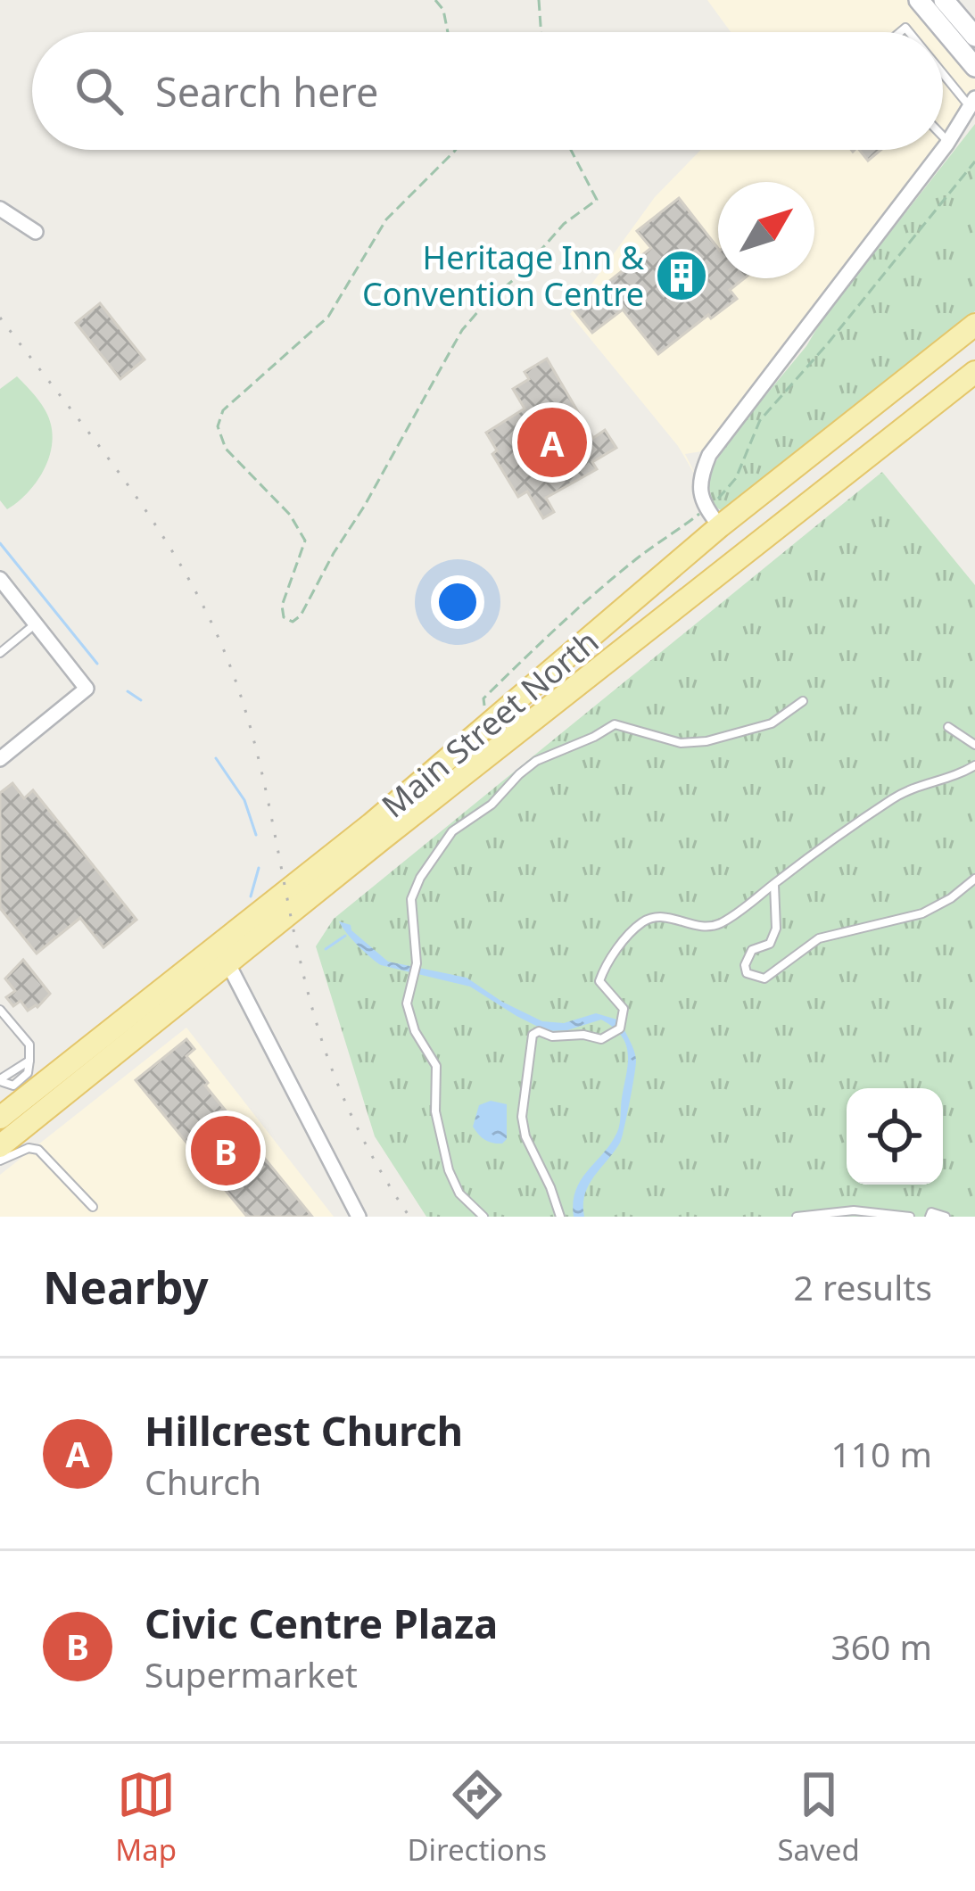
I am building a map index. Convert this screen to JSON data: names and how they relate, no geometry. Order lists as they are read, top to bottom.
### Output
{
  "streets": {
    "main road": ["Main Street North"]
  },
  "places": {
    "building": ["Heritage Inn & Convention Centre"]
  },
  "north": "top right",
  "page": {
    "search": "Search here",
    "pins": ["A", "B"],
    "heading": ["Nearby", "2 results"],
    "list": [
      {
        "mark": "A",
        "name": "Hillcrest Church",
        "note": "Church",
        "value": "110 m"
      },
      {
        "mark": "B",
        "name": "Civic Centre Plaza",
        "note": "Supermarket",
        "value": "360 m"
      }
    ],
    "nav": ["Map", "Directions", "Saved"]
  }
}
